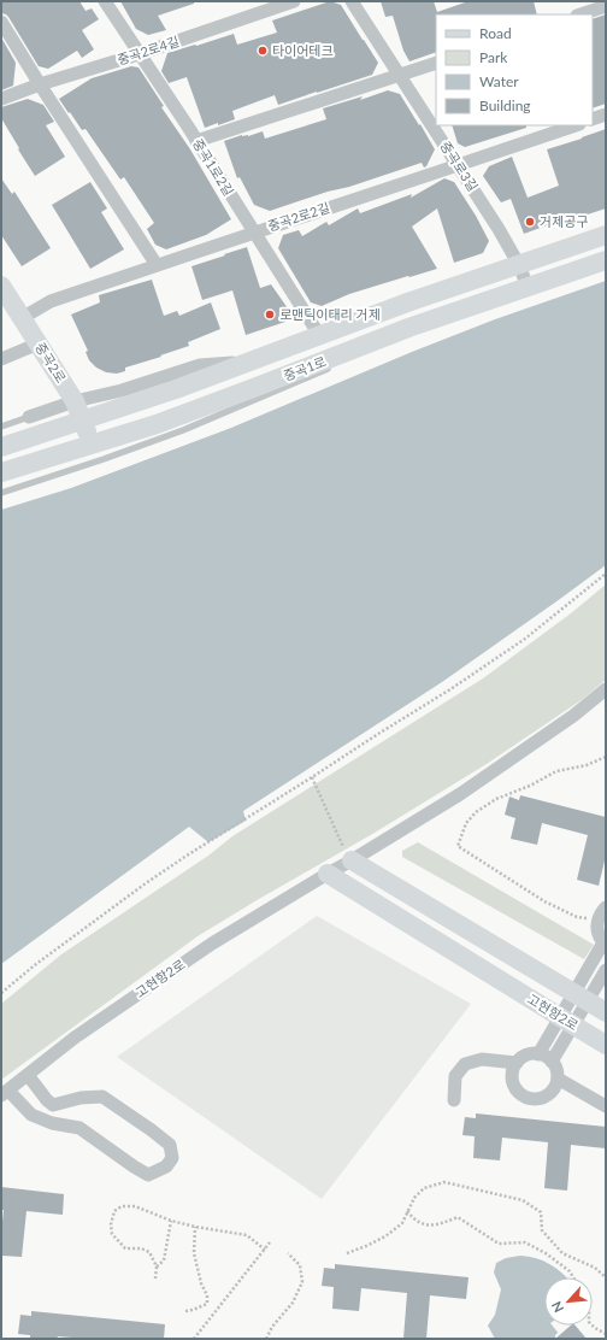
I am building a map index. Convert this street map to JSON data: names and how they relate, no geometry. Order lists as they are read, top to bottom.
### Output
{
  "streets": {
    "street": [
      "중곡2로4길",
      "중곡로3길",
      "중곡1로2길",
      "중곡2로2길",
      "중곡2로",
      "중곡1로",
      "고현항2로"
    ]
  },
  "crossings": [
    ["중곡2로4길", "중곡1로2길"],
    ["중곡로3길", "중곡2로2길"],
    ["중곡로3길", "중곡1로"],
    ["중곡1로2길", "중곡2로2길"],
    ["중곡1로2길", "중곡1로"],
    ["중곡2로2길", "중곡2로"],
    ["중곡2로", "중곡1로"]
  ],
  "places": ["타이어테크", "거제공구", "로맨틱이태리 거제"],
  "legend": [
    "Road",
    "Park",
    "Water",
    "Building"
  ],
  "north": "bottom left"
}
